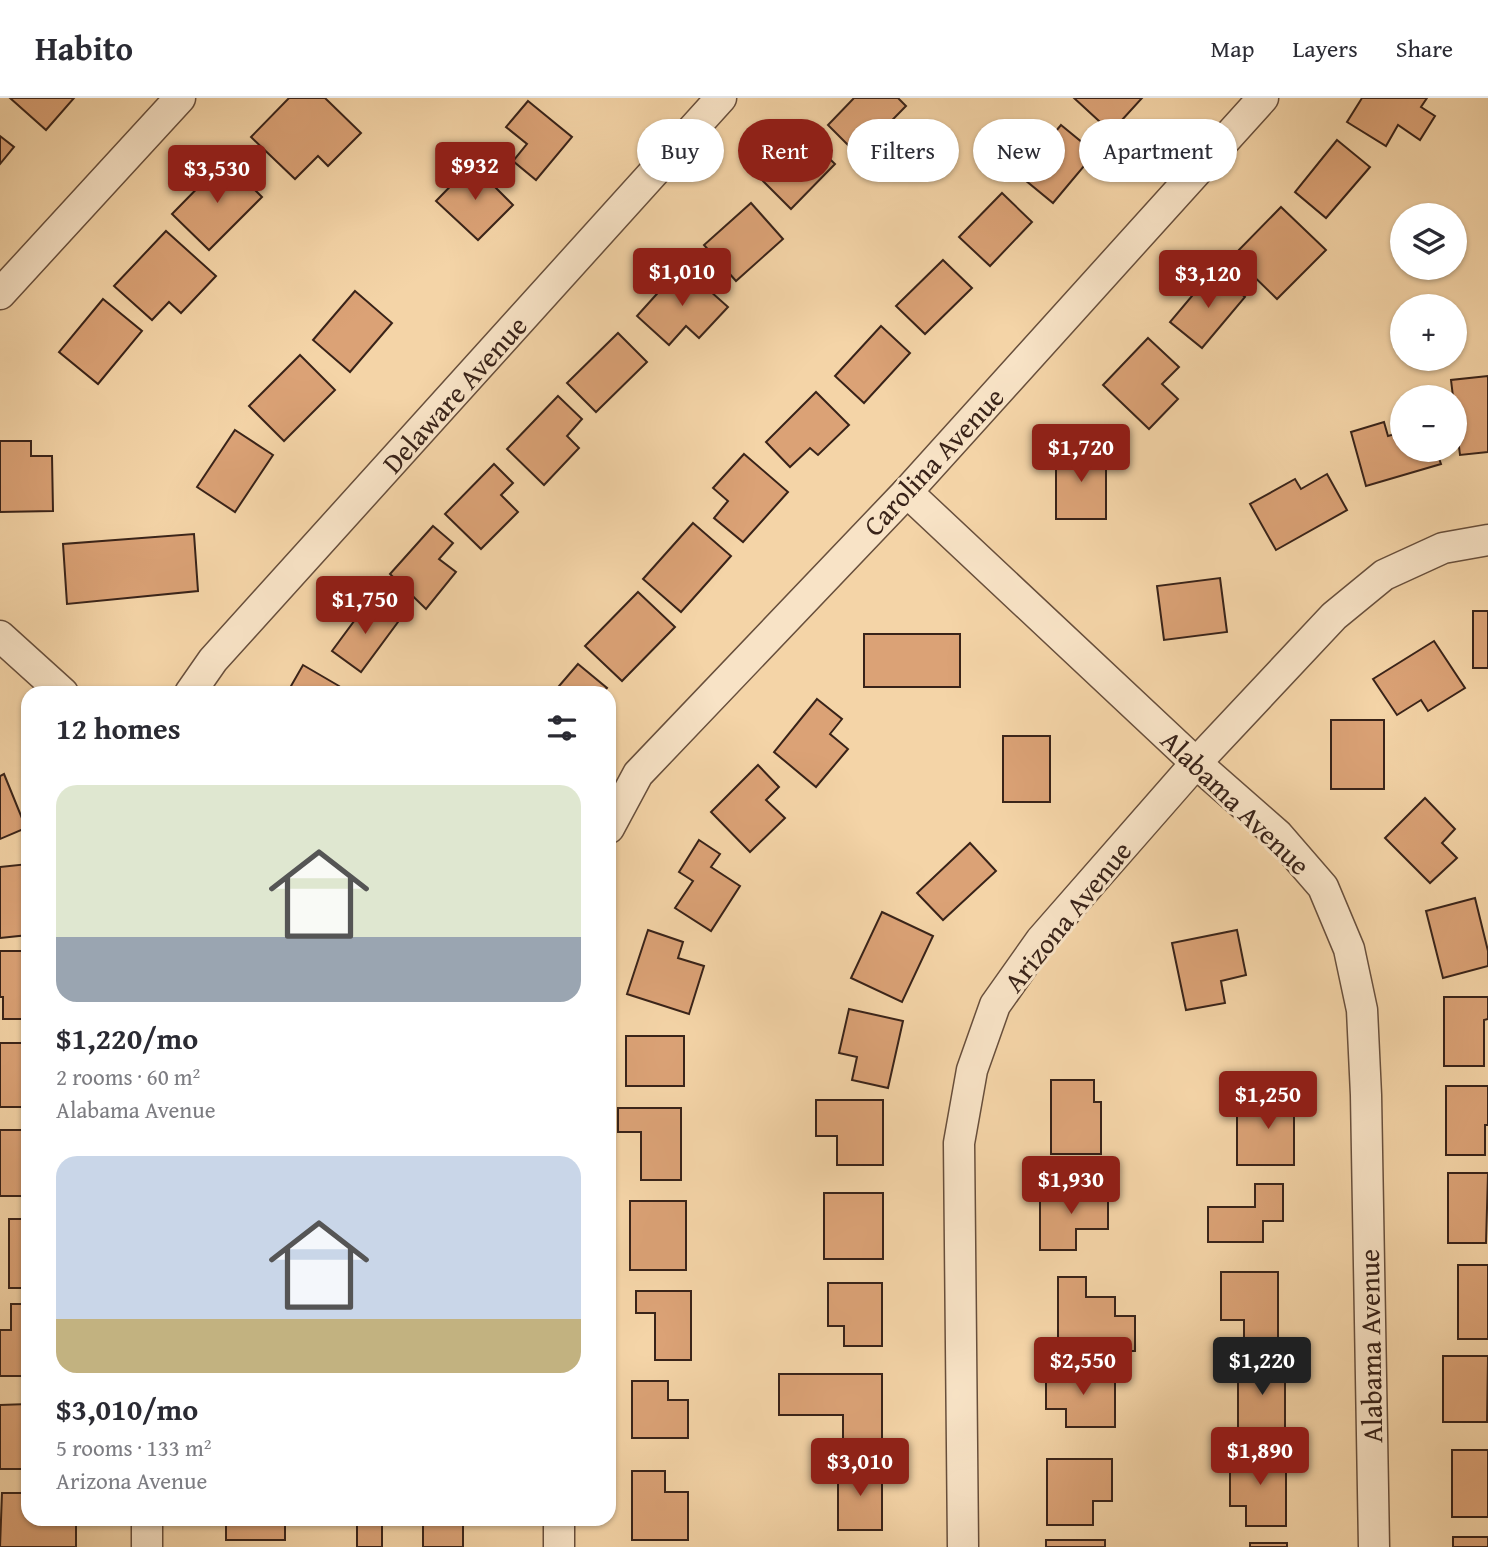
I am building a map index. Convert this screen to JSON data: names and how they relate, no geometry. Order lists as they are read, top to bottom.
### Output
{
  "streets": {
    "street": [
      "Delaware Avenue",
      "Carolina Avenue",
      "Alabama Avenue",
      "Arizona Avenue"
    ]
  },
  "crossings": [
    ["Carolina Avenue", "Alabama Avenue"],
    ["Alabama Avenue", "Arizona Avenue"]
  ],
  "page": {
    "header": "Habito",
    "nav": ["Map", "Layers", "Share"],
    "chip": [
      "Buy",
      "Rent",
      "Filters",
      "New",
      "Apartment"
    ],
    "price": [
      "$932",
      "$3,530",
      "$1,010",
      "$3,120",
      "$1,720",
      "$1,750",
      "$1,250",
      "$1,930",
      "$2,550",
      "$1,220",
      "$1,890",
      "$3,010"
    ],
    "map_buttons": ["+", "−"],
    "heading": "12 homes",
    "list": [
      {
        "name": "$1,220/mo",
        "note": "2 rooms · 60 m² · Alabama Avenue"
      },
      {
        "name": "$3,010/mo",
        "note": "5 rooms · 133 m² · Arizona Avenue"
      }
    ]
  }
}
